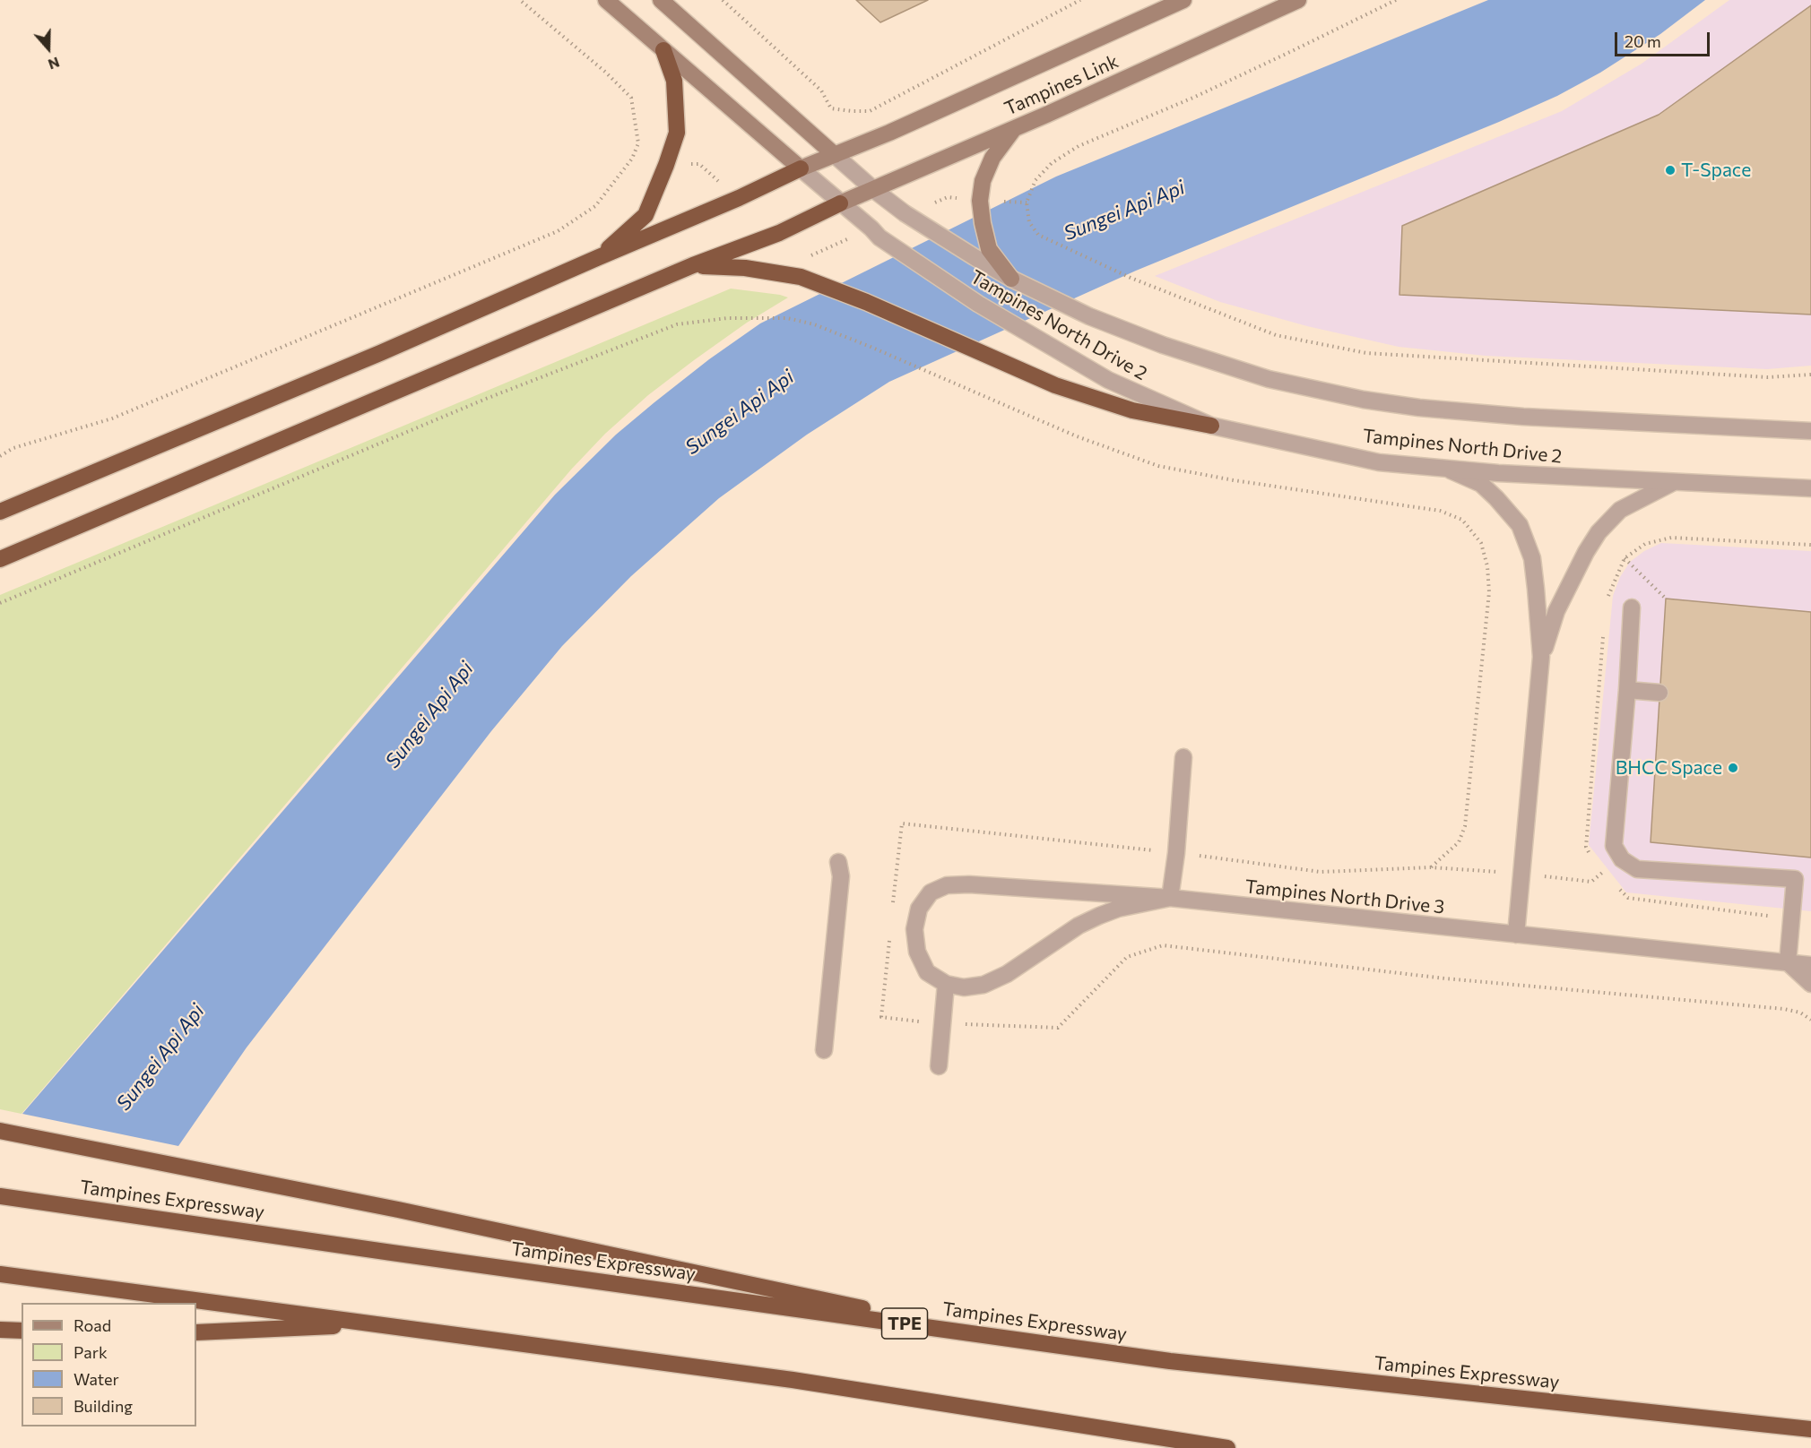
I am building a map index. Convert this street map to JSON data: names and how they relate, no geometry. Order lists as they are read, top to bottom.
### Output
{
  "streets": {
    "highway": ["Tampines Expressway", "TPE"],
    "street": ["Tampines Link", "Tampines North Drive 2", "Tampines North Drive 3"]
  },
  "crossings": [
    ["Tampines Link", "Tampines North Drive 2"]
  ],
  "water": ["Sungei Api Api"],
  "places": ["T-Space", "BHCC Space"],
  "legend": [
    "Road",
    "Park",
    "Water",
    "Building"
  ],
  "scale_bar": "20 m",
  "north": "bottom"
}
